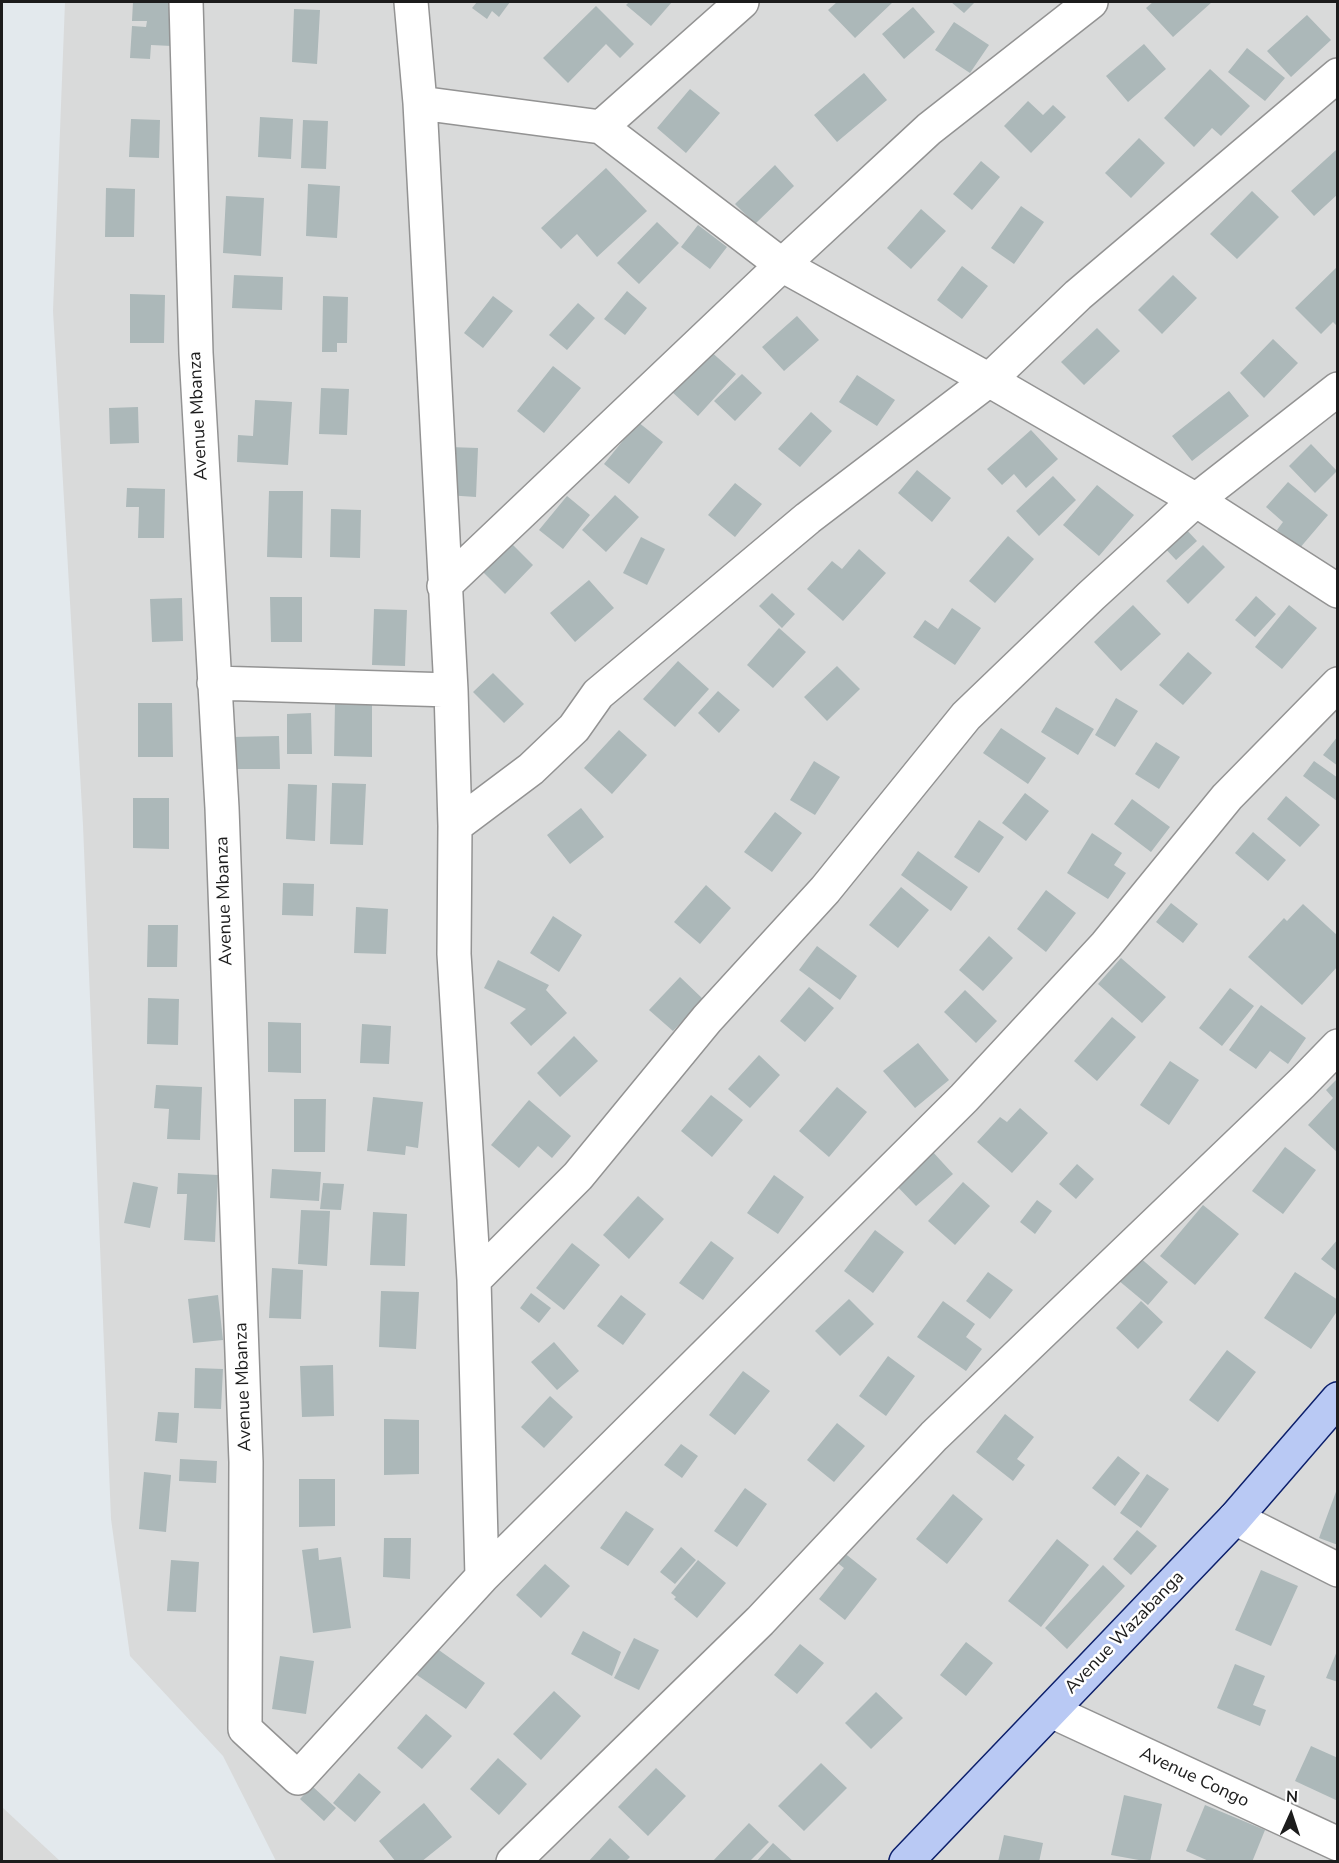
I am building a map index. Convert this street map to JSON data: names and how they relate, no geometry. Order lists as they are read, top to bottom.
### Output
{
  "streets": {
    "main road": ["Avenue Wazabanga"],
    "street": ["Avenue Mbanza", "Avenue Congo"]
  },
  "crossings": [
    ["Avenue Wazabanga", "Avenue Congo"]
  ],
  "north": "top"
}
